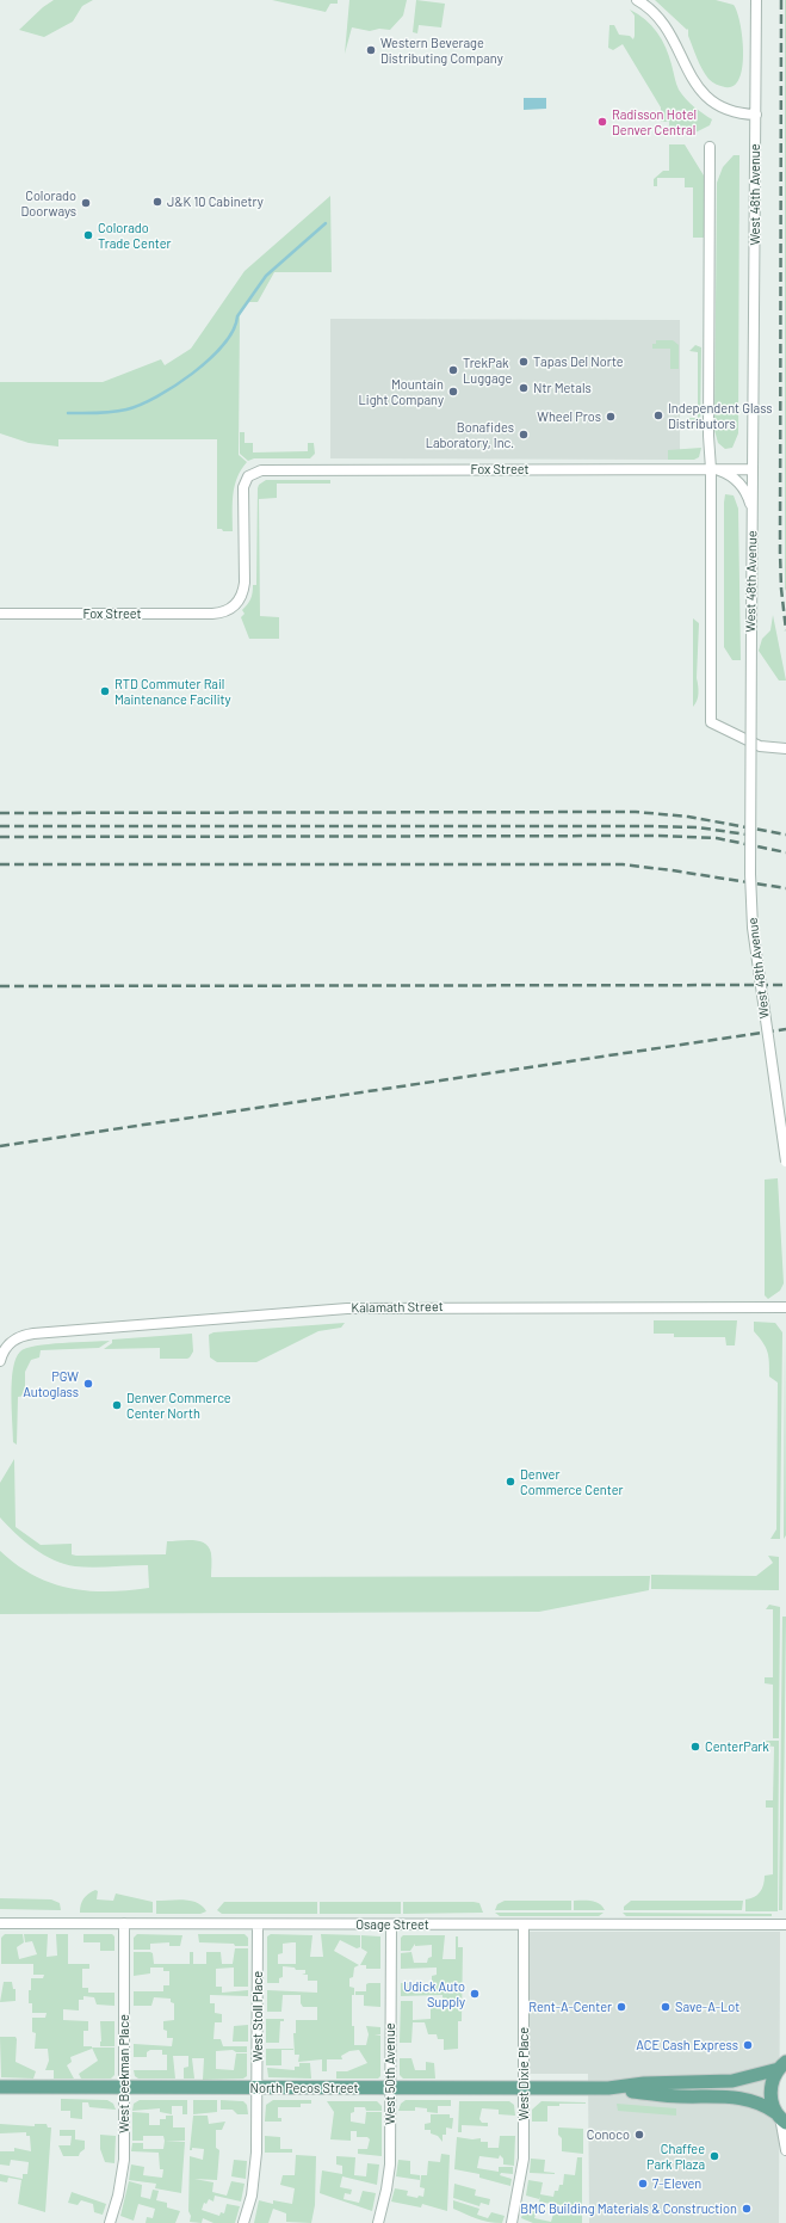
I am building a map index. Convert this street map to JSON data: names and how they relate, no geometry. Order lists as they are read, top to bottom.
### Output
{
  "streets": {
    "main road": ["North Pecos Street"],
    "street": [
      "West 48th Avenue",
      "Fox Street",
      "Kalamath Street",
      "Osage Street",
      "West Stoll Place",
      "West Beekman Place",
      "West 50th Avenue",
      "West Dixie Place"
    ]
  },
  "crossings": [
    ["West 48th Avenue", "Fox Street"],
    ["Osage Street", "West Stoll Place"],
    ["Osage Street", "West Beekman Place"],
    ["Osage Street", "West 50th Avenue"],
    ["Osage Street", "West Dixie Place"],
    ["West Stoll Place", "North Pecos Street"],
    ["West Beekman Place", "North Pecos Street"],
    ["West 50th Avenue", "North Pecos Street"],
    ["West Dixie Place", "North Pecos Street"]
  ],
  "places": [
    "Western Beverage Distributing Company",
    "Radisson Hotel Denver Central",
    "J&K 10 Cabinetry",
    "Colorado Doorways",
    "Colorado Trade Center",
    "Tapas Del Norte",
    "TrekPak Luggage",
    "Ntr Metals",
    "Mountain Light Company",
    "Independent Glass Distributors",
    "Wheel Pros",
    "Bonafides Laboratory, Inc.",
    "RTD Commuter Rail Maintenance Facility",
    "PGW Autoglass",
    "Denver Commerce Center North",
    "Denver Commerce Center",
    "CenterPark",
    "Udick Auto Supply",
    "Rent-A-Center",
    "Save-A-Lot",
    "ACE Cash Express",
    "Conoco",
    "Chaffee Park Plaza",
    "7-Eleven",
    "BMC Building Materials & Construction"
  ]
}
